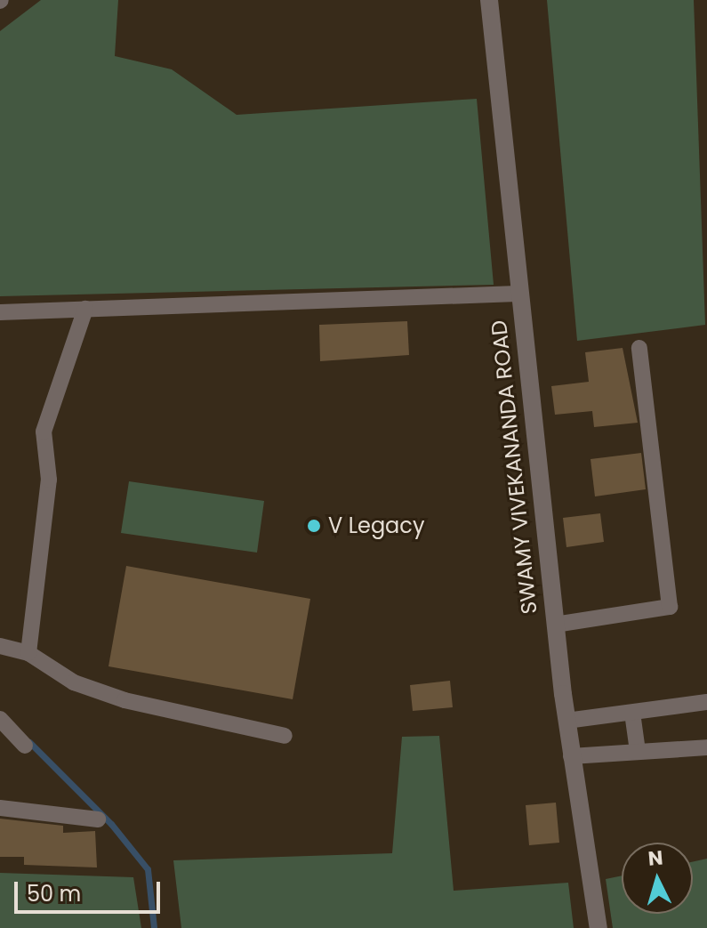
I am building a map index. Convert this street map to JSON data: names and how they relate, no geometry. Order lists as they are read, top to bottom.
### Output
{
  "streets": {
    "street": ["SWAMY VIVEKANANDA ROAD"]
  },
  "places": ["V Legacy"],
  "scale_bar": "50 m",
  "north": "top"
}
